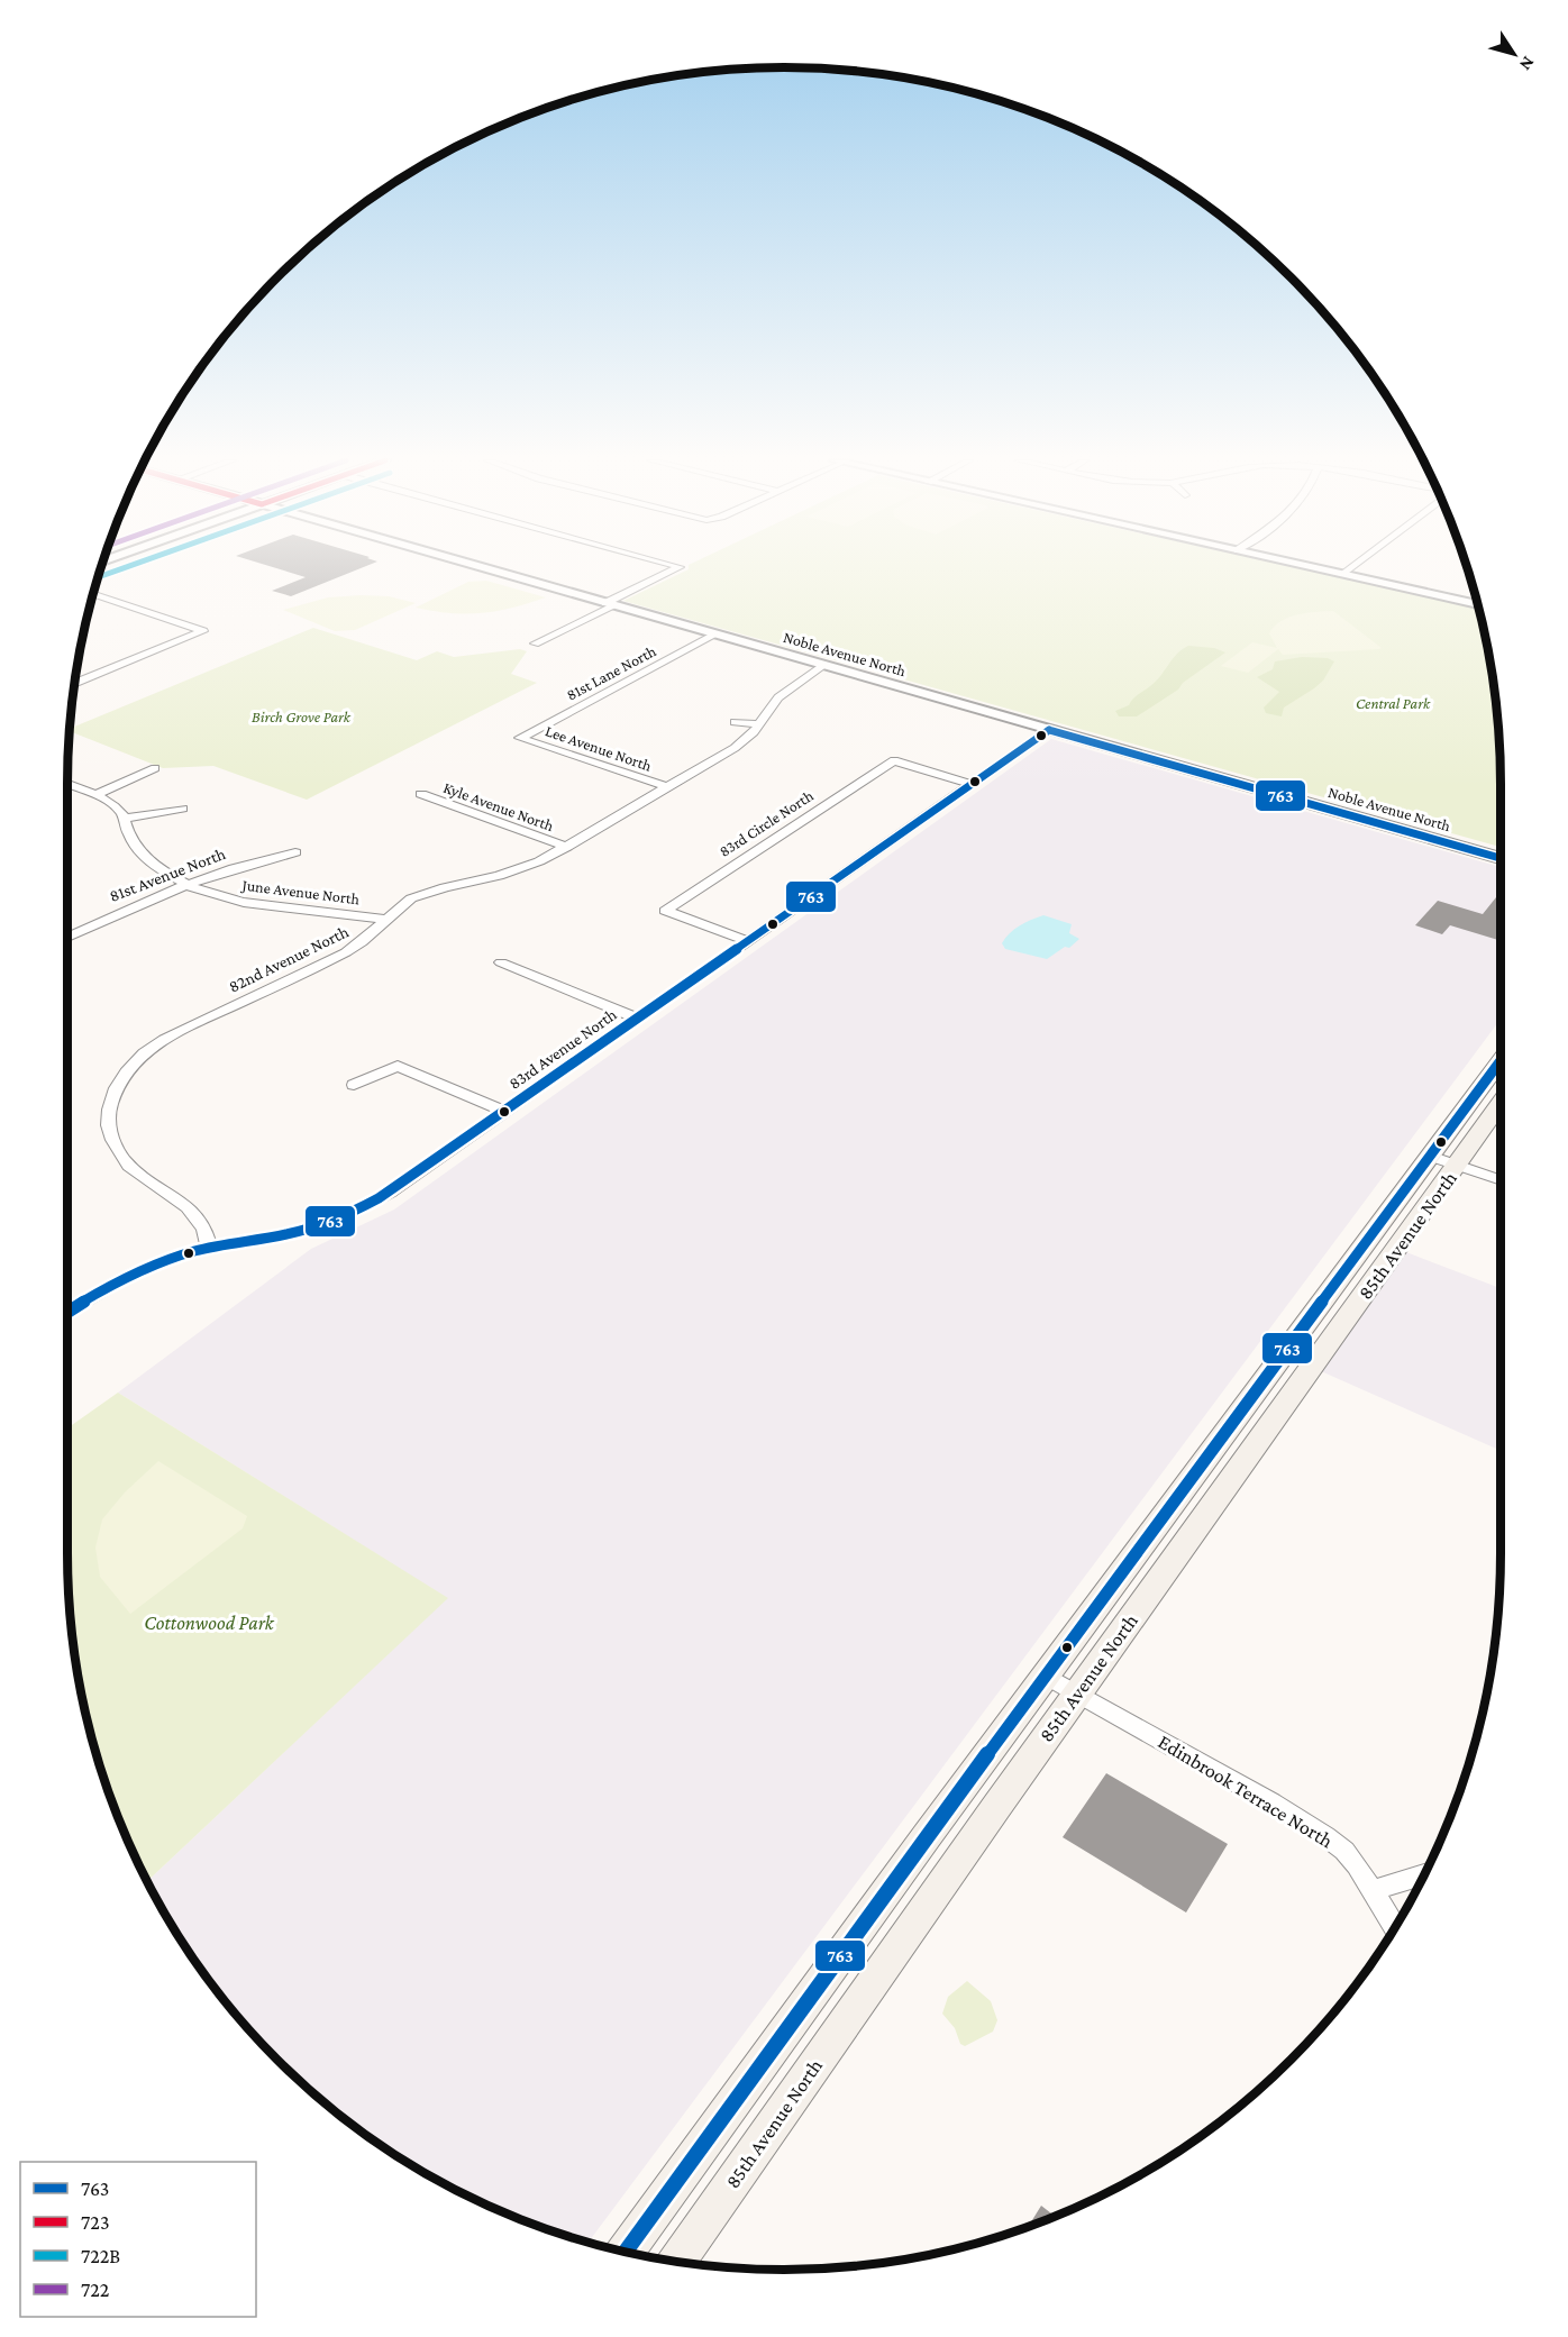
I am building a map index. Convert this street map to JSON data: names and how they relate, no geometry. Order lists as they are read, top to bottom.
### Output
{
  "streets": {
    "main road": ["85th Avenue North"],
    "street": [
      "Noble Avenue North",
      "81st Lane North",
      "Lee Avenue North",
      "Kyle Avenue North",
      "83rd Circle North",
      "81st Avenue North",
      "June Avenue North",
      "82nd Avenue North",
      "83rd Avenue North",
      "Edinbrook Terrace North"
    ]
  },
  "crossings": [
    ["Noble Avenue North", "81st Lane North"],
    ["Noble Avenue North", "82nd Avenue North"],
    ["Noble Avenue North", "83rd Avenue North"],
    ["81st Lane North", "Lee Avenue North"],
    ["Lee Avenue North", "82nd Avenue North"],
    ["Kyle Avenue North", "82nd Avenue North"],
    ["83rd Circle North", "83rd Avenue North"],
    ["81st Avenue North", "June Avenue North"],
    ["June Avenue North", "82nd Avenue North"],
    ["82nd Avenue North", "83rd Avenue North"],
    ["85th Avenue North", "Edinbrook Terrace North"]
  ],
  "parks": ["Central Park", "Birch Grove Park", "Cottonwood Park"],
  "lines": ["transit line 722B", "transit line 763"],
  "legend": [
    "763",
    "723",
    "722B",
    "722"
  ],
  "north": "bottom right"
}
